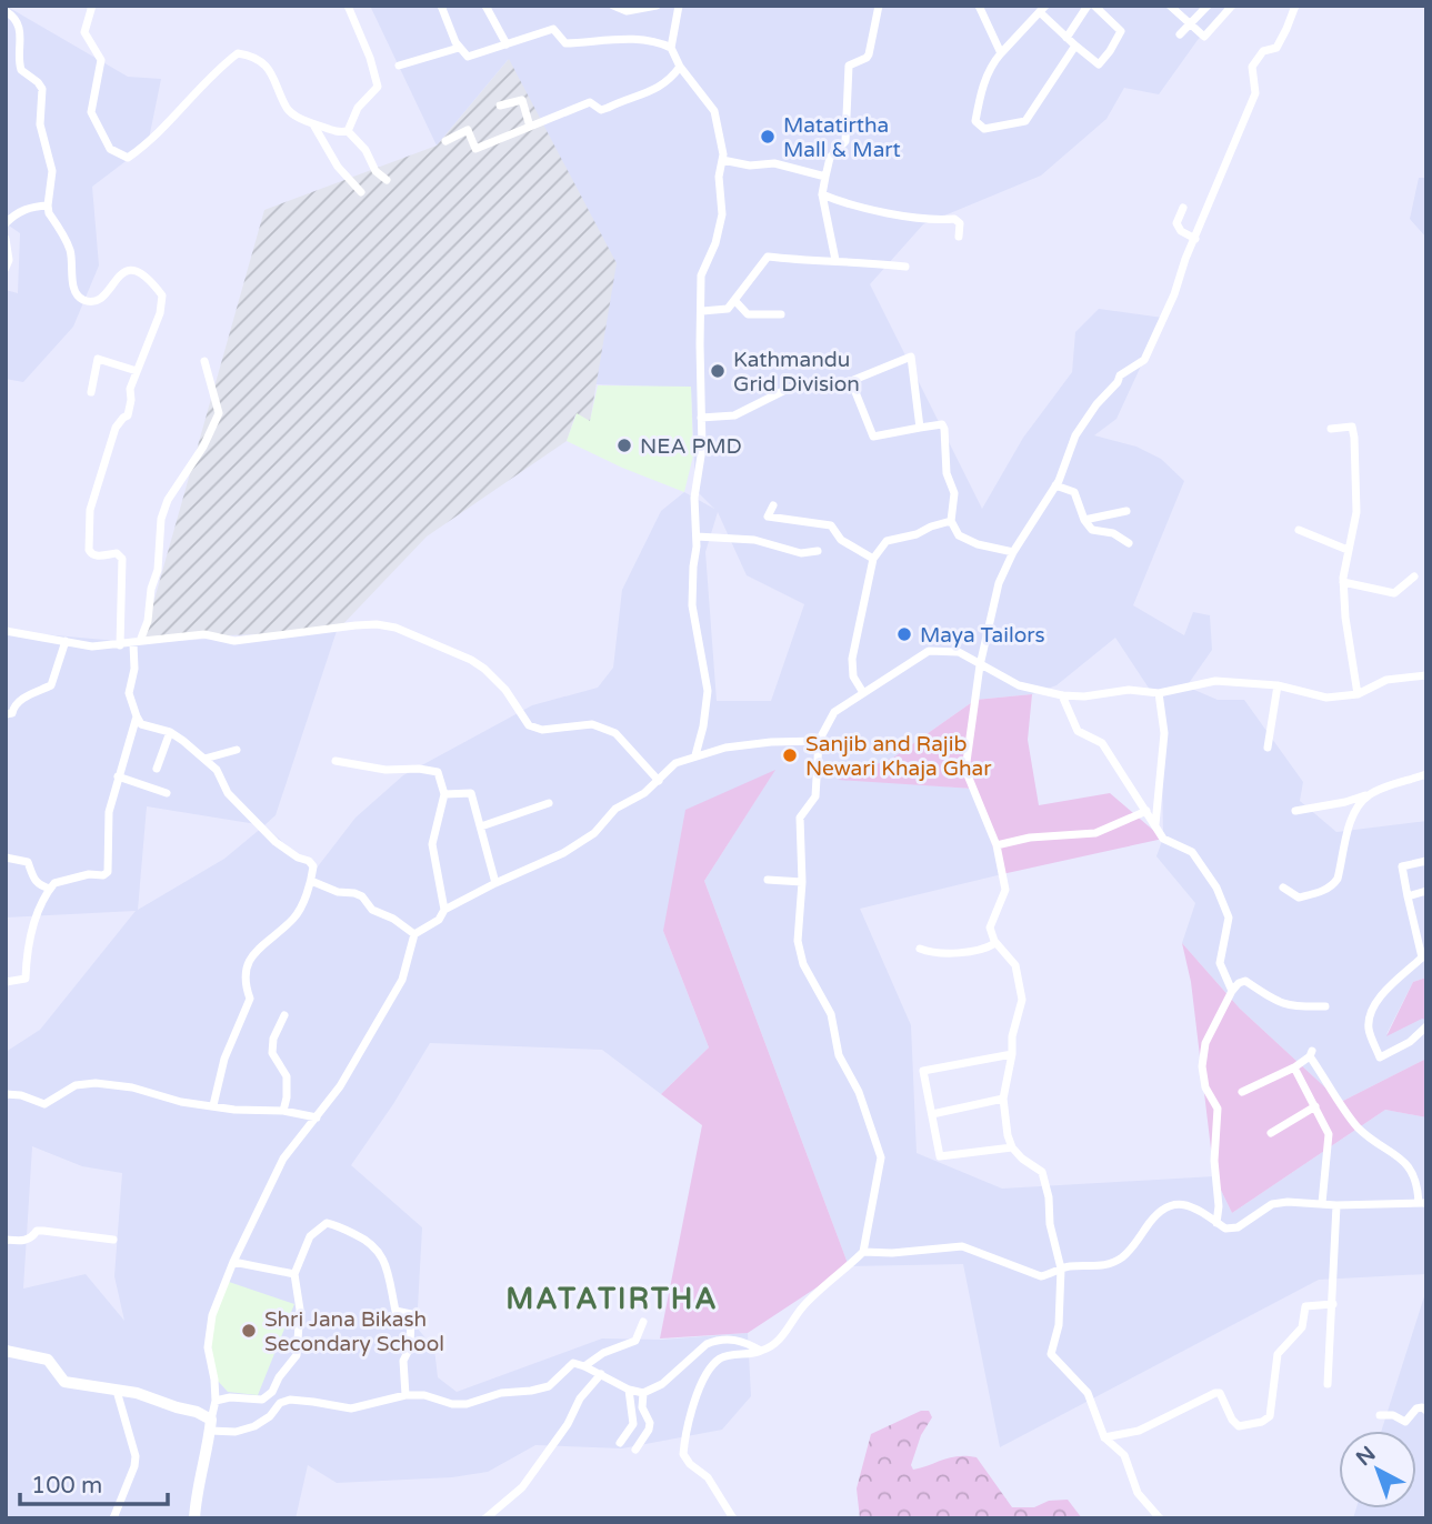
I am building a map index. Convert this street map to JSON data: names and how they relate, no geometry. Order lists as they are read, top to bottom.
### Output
{
  "districts": ["MATATIRTHA"],
  "places": [
    "Matatirtha Mall & Mart",
    "Kathmandu Grid Division",
    "NEA PMD",
    "Maya Tailors",
    "Sanjib and Rajib Newari Khaja Ghar",
    "Shri Jana Bikash Secondary School"
  ],
  "scale_bar": "100 m",
  "north": "top left"
}
